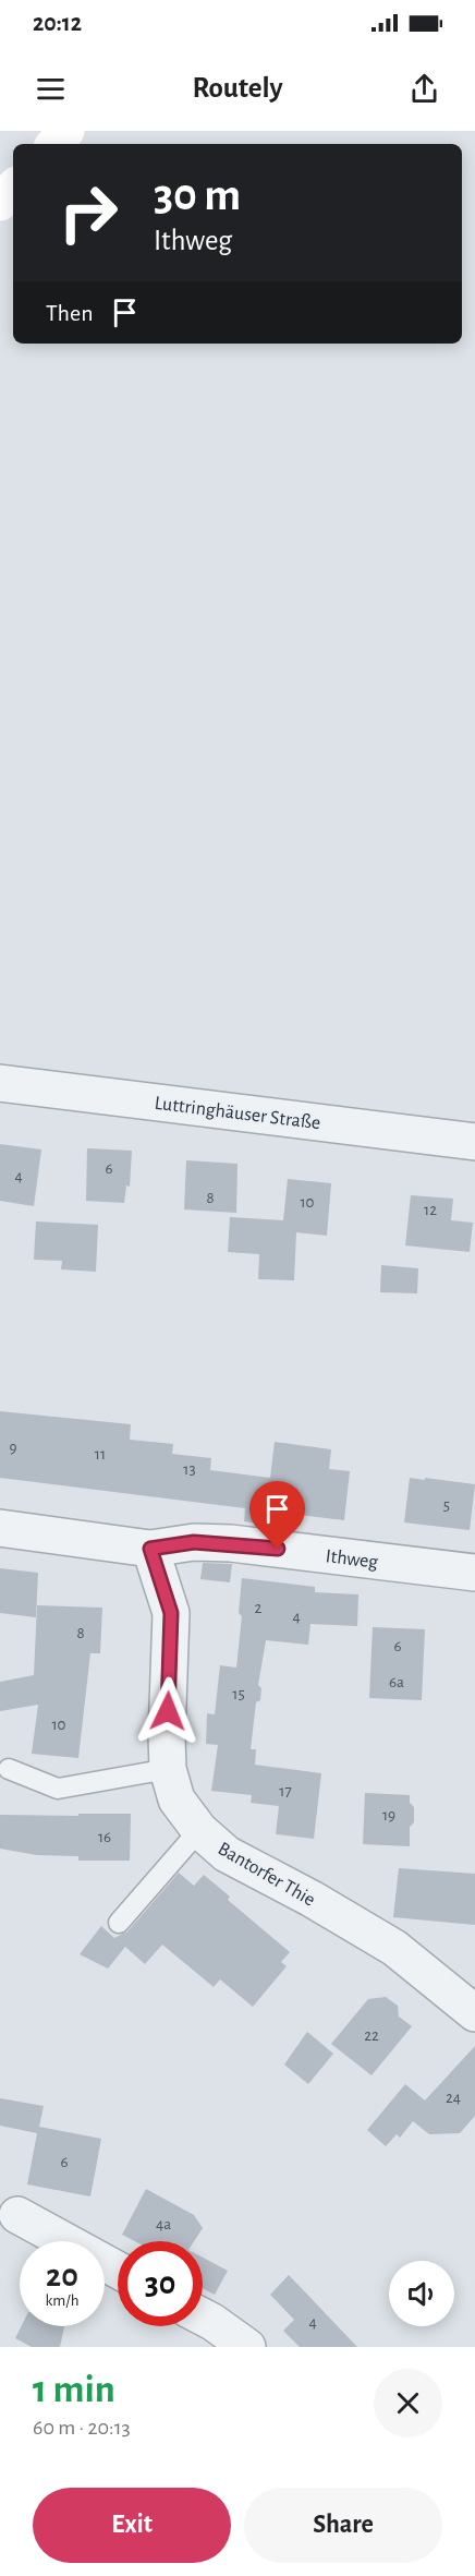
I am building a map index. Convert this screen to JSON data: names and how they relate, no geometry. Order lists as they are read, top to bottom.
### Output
{
  "streets": {
    "street": ["Luttringhäuser Straße", "Ithweg", "Bantorfer Thie"]
  },
  "crossings": [
    ["Ithweg", "Bantorfer Thie"]
  ],
  "house_numbers": [
    "6",
    "4",
    "8",
    "10",
    "12",
    "9",
    "11",
    "13",
    "5",
    "2",
    "4",
    "8",
    "6",
    "6a",
    "15",
    "10",
    "17",
    "19",
    "16",
    "22",
    "24",
    "6",
    "4a",
    "4"
  ],
  "page": {
    "status": "20:12",
    "header": "Routely",
    "turn": ["30 m", "Ithweg"],
    "then": "Then",
    "speed": "20 km/h",
    "limit": "30",
    "heading": ["1 min", "60 m · 20:13"],
    "buttons": ["Exit", "Share"]
  }
}
